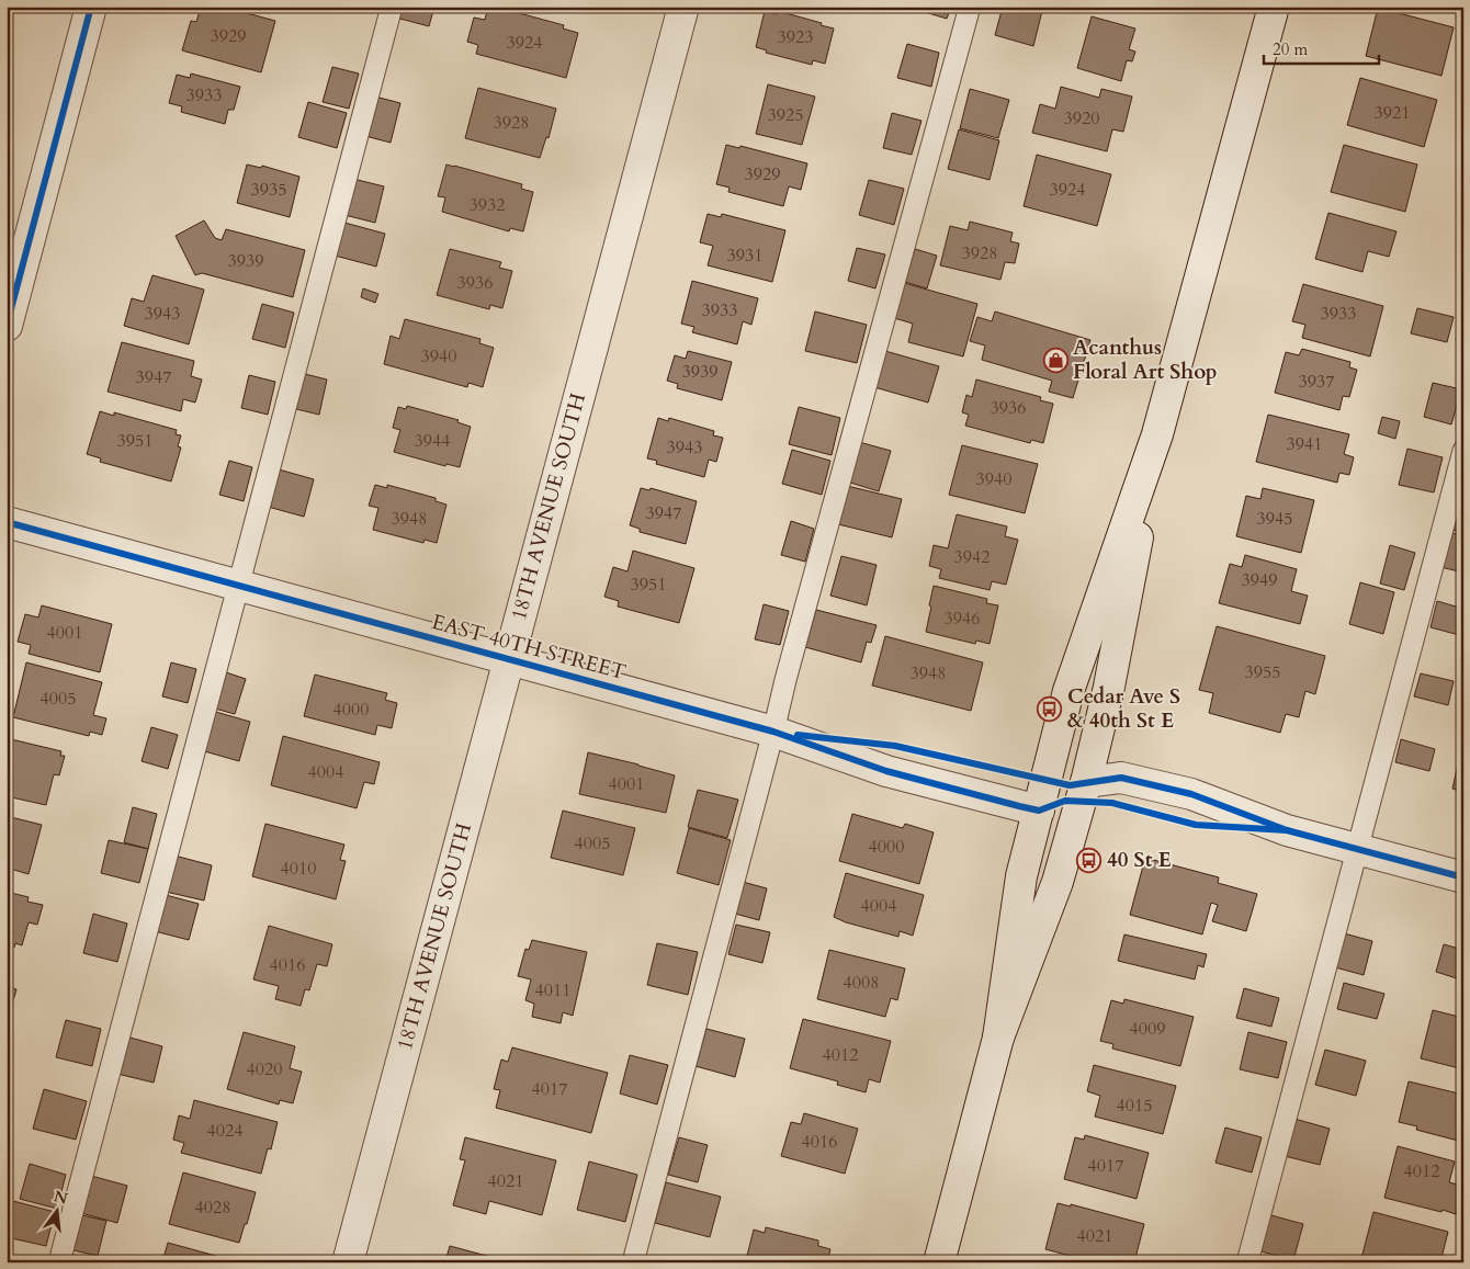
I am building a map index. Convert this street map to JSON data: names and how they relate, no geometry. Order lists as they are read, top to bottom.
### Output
{
  "streets": {
    "street": ["18TH AVENUE SOUTH", "EAST 40TH STREET"]
  },
  "crossings": [
    ["18TH AVENUE SOUTH", "EAST 40TH STREET"]
  ],
  "places": {
    "shop": ["Acanthus Floral Art Shop"],
    "bus stop": ["Cedar Ave S & 40th St E", "40 St E"]
  },
  "house_numbers": [
    "3929",
    "3923",
    "3924",
    "3933",
    "3921",
    "3925",
    "3920",
    "3928",
    "3929",
    "3935",
    "3924",
    "3932",
    "3928",
    "3931",
    "3939",
    "3936",
    "3933",
    "3943",
    "3933",
    "3940",
    "3939",
    "3947",
    "3937",
    "3936",
    "3951",
    "3944",
    "3941",
    "3943",
    "3940",
    "3947",
    "3948",
    "3945",
    "3942",
    "3949",
    "3951",
    "3946",
    "4001",
    "3955",
    "3948",
    "4005",
    "4000",
    "4004",
    "4001",
    "4005",
    "4000",
    "4010",
    "4004",
    "4016",
    "4008",
    "4011",
    "4009",
    "4012",
    "4020",
    "4017",
    "4015",
    "4024",
    "4016",
    "4017",
    "4012",
    "4021",
    "4028",
    "4021"
  ],
  "scale_bar": "20 m",
  "north": "top"
}
